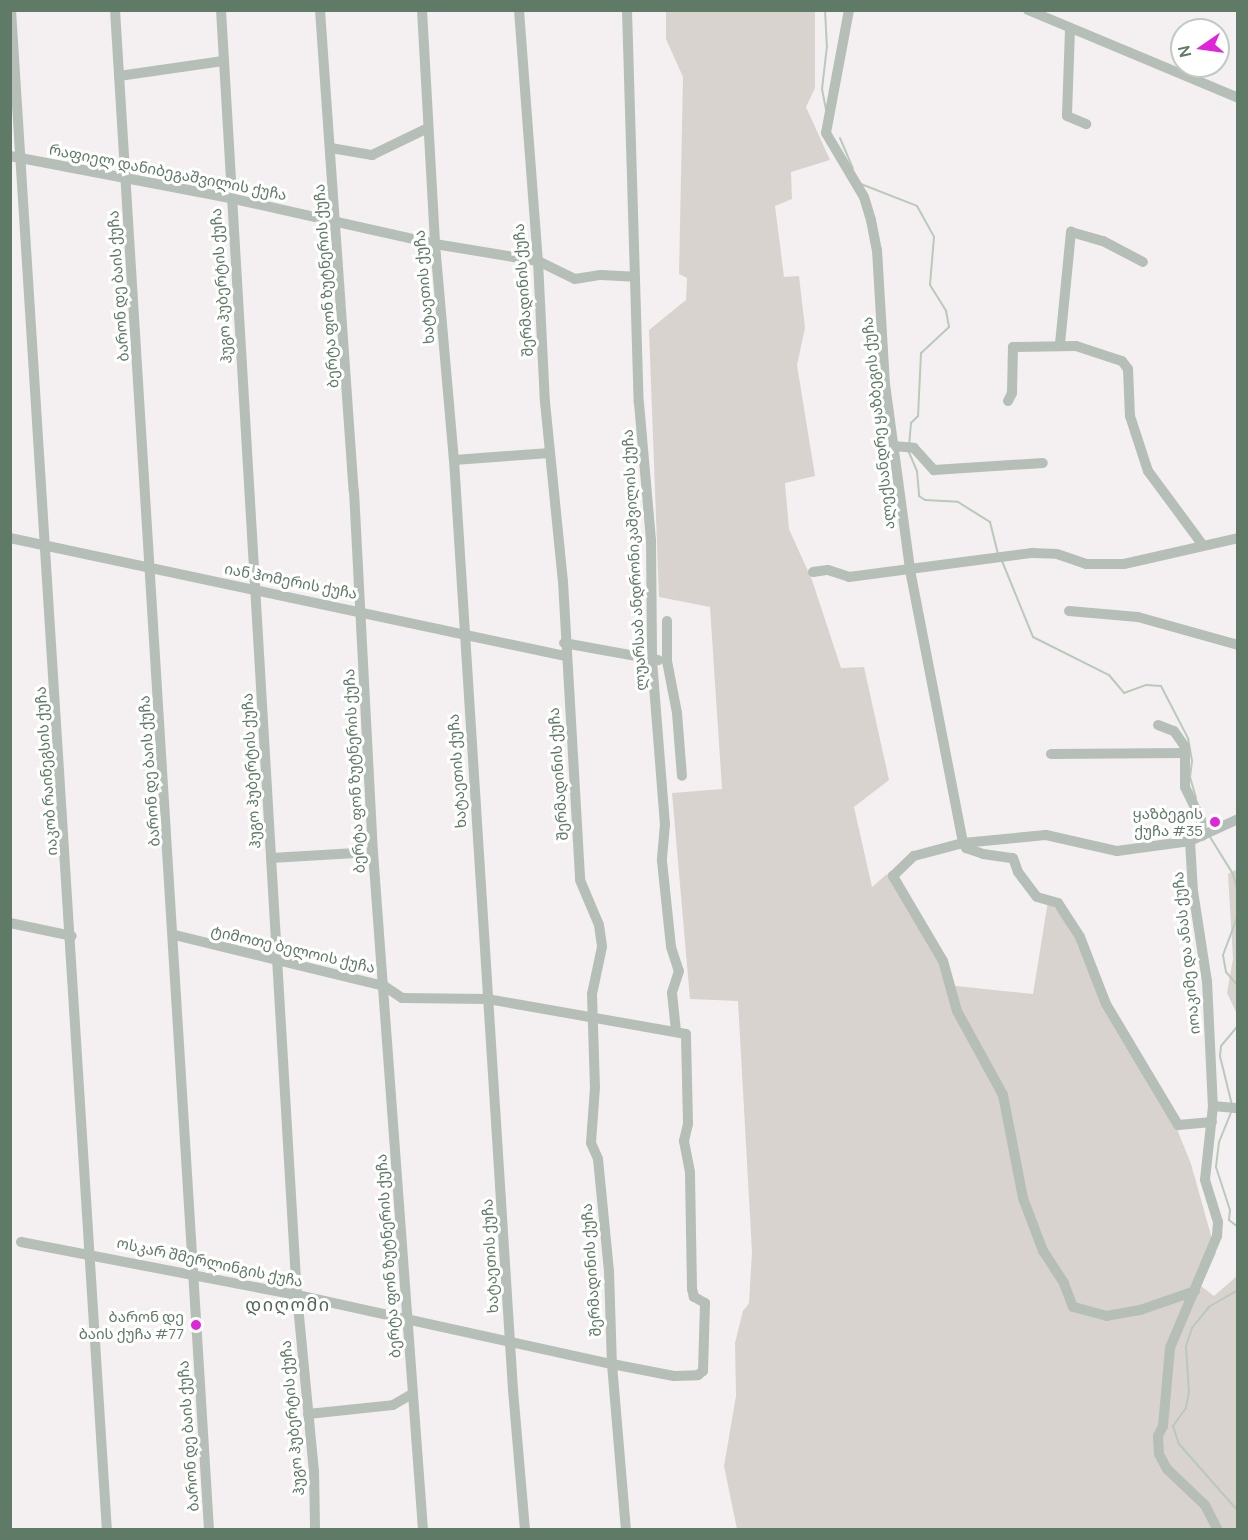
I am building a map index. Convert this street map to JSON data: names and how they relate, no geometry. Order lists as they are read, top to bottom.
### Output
{
  "streets": {
    "street": [
      "რაფიელ დანიბეგაშვილის ქუჩა",
      "ბარონ დე ბაის ქუჩა",
      "ჰუგო ჰუბერტის ქუჩა",
      "ბერტა ფონ ზუტნერის ქუჩა",
      "ხატაეთის ქუჩა",
      "შერმადინის ქუჩა",
      "ალექსანდრე ყაზბეგის ქუჩა",
      "ლუარსაბ ანდრონიკაშვილის ქუჩა",
      "იან ჰომერის ქუჩა",
      "იაკობ რაინეგსის ქუჩა",
      "ტიმოთე ბელოის ქუჩა",
      "იოაკიმე და ანას ქუჩა",
      "ოსკარ შმერლინგის ქუჩა"
    ]
  },
  "crossings": [
    ["რაფიელ დანიბეგაშვილის ქუჩა", "ბარონ დე ბაის ქუჩა"],
    ["რაფიელ დანიბეგაშვილის ქუჩა", "ჰუგო ჰუბერტის ქუჩა"],
    ["რაფიელ დანიბეგაშვილის ქუჩა", "ბერტა ფონ ზუტნერის ქუჩა"],
    ["რაფიელ დანიბეგაშვილის ქუჩა", "ხატაეთის ქუჩა"],
    ["რაფიელ დანიბეგაშვილის ქუჩა", "შერმადინის ქუჩა"],
    ["რაფიელ დანიბეგაშვილის ქუჩა", "ლუარსაბ ანდრონიკაშვილის ქუჩა"],
    ["რაფიელ დანიბეგაშვილის ქუჩა", "იაკობ რაინეგსის ქუჩა"],
    ["ბარონ დე ბაის ქუჩა", "იან ჰომერის ქუჩა"],
    ["ბარონ დე ბაის ქუჩა", "ტიმოთე ბელოის ქუჩა"],
    ["ბარონ დე ბაის ქუჩა", "ოსკარ შმერლინგის ქუჩა"],
    ["ჰუგო ჰუბერტის ქუჩა", "იან ჰომერის ქუჩა"],
    ["ჰუგო ჰუბერტის ქუჩა", "ტიმოთე ბელოის ქუჩა"],
    ["ჰუგო ჰუბერტის ქუჩა", "ოსკარ შმერლინგის ქუჩა"],
    ["ბერტა ფონ ზუტნერის ქუჩა", "იან ჰომერის ქუჩა"],
    ["ბერტა ფონ ზუტნერის ქუჩა", "ტიმოთე ბელოის ქუჩა"],
    ["ბერტა ფონ ზუტნერის ქუჩა", "ოსკარ შმერლინგის ქუჩა"],
    ["ხატაეთის ქუჩა", "იან ჰომერის ქუჩა"],
    ["ხატაეთის ქუჩა", "ტიმოთე ბელოის ქუჩა"],
    ["ხატაეთის ქუჩა", "ოსკარ შმერლინგის ქუჩა"],
    ["შერმადინის ქუჩა", "იან ჰომერის ქუჩა"],
    ["შერმადინის ქუჩა", "ტიმოთე ბელოის ქუჩა"],
    ["შერმადინის ქუჩა", "ოსკარ შმერლინგის ქუჩა"],
    ["ლუარსაბ ანდრონიკაშვილის ქუჩა", "ტიმოთე ბელოის ქუჩა"],
    ["ლუარსაბ ანდრონიკაშვილის ქუჩა", "ოსკარ შმერლინგის ქუჩა"],
    ["იან ჰომერის ქუჩა", "იაკობ რაინეგსის ქუჩა"],
    ["იაკობ რაინეგსის ქუჩა", "ოსკარ შმერლინგის ქუჩა"]
  ],
  "districts": ["დიღომი"],
  "places": ["ყაზბეგის ქუჩა #35", "ბარონ დე ბაის ქუჩა #77"],
  "north": "left"
}
